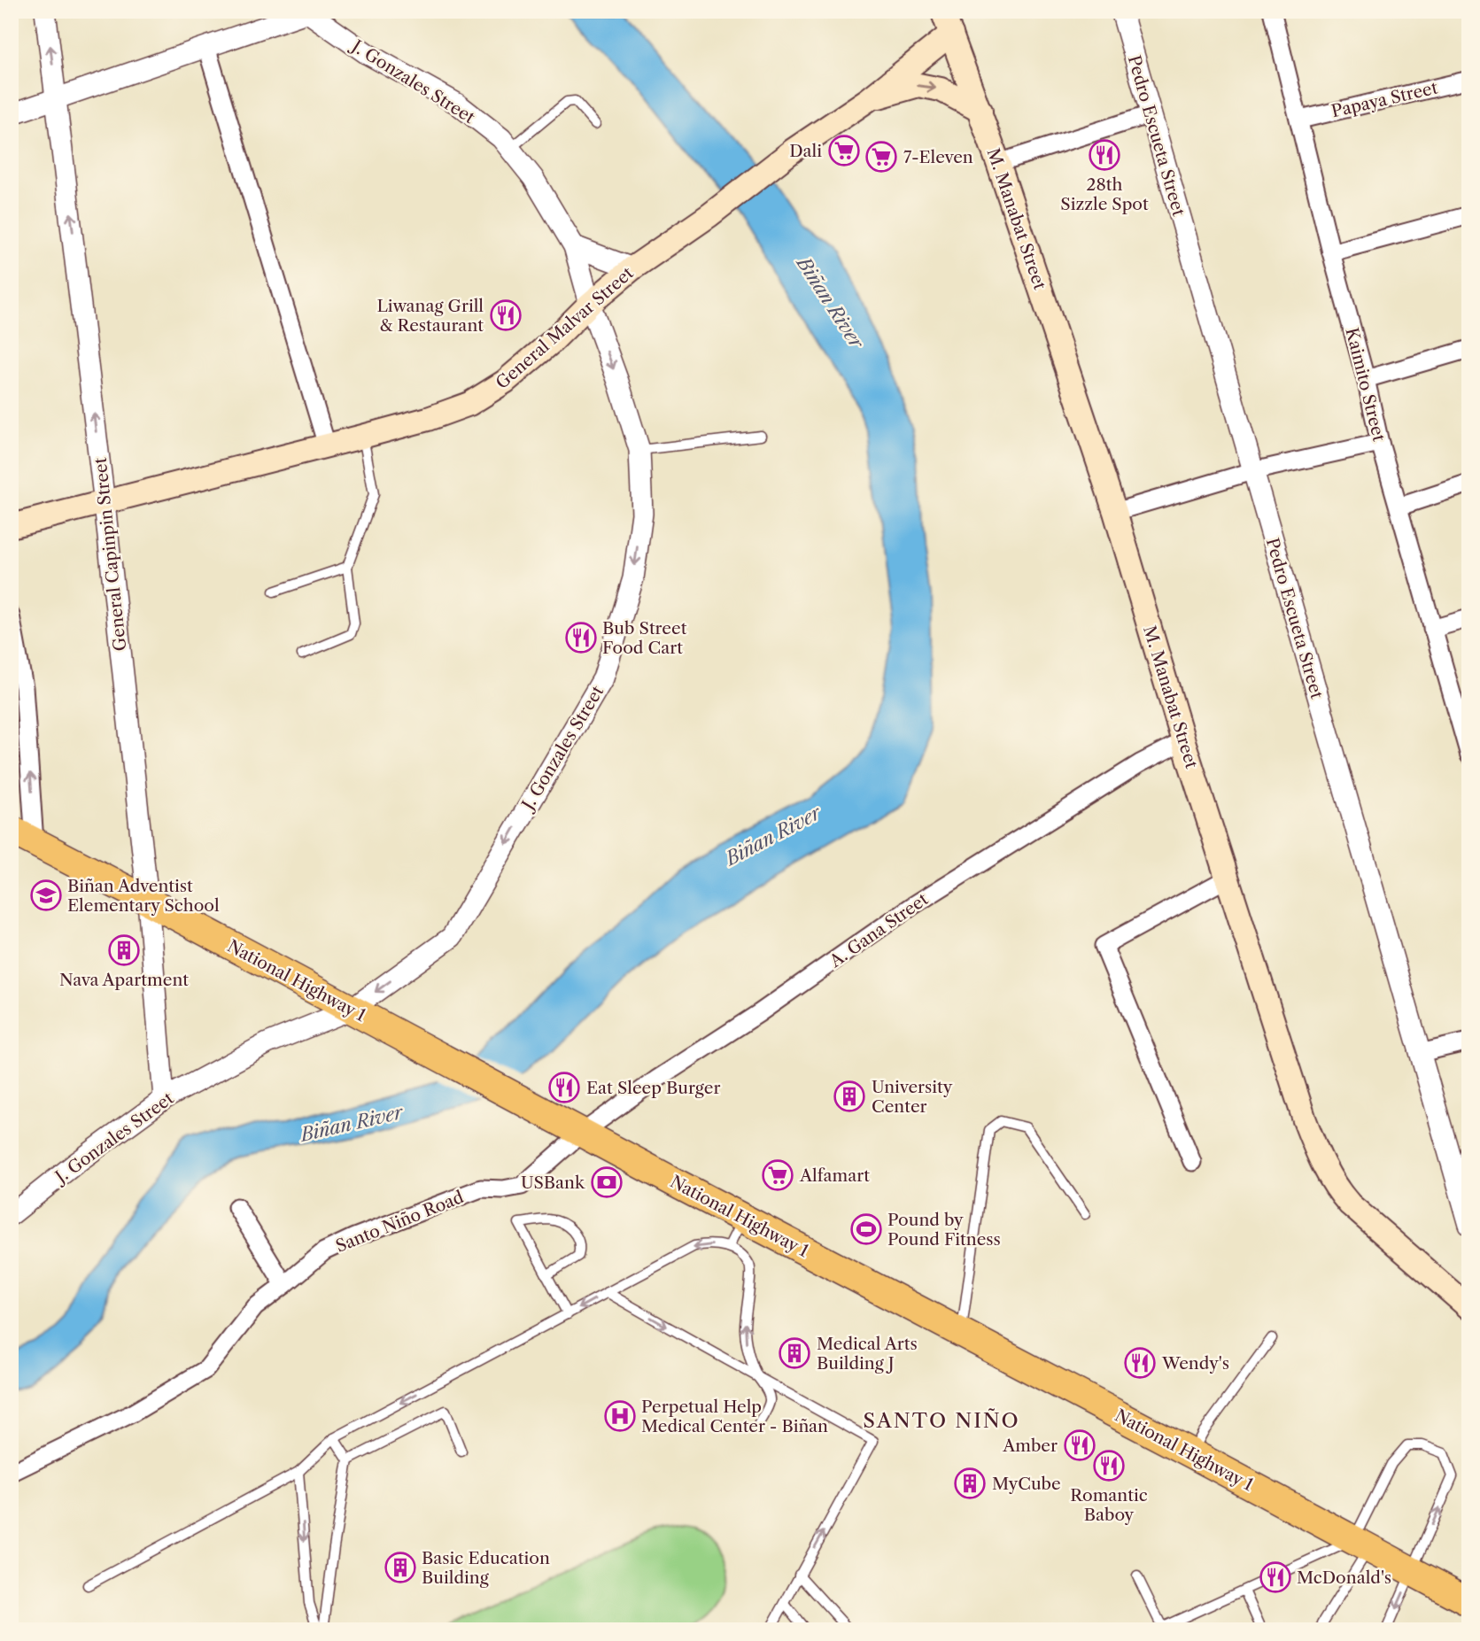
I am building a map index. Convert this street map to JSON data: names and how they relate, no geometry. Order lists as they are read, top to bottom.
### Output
{
  "streets": {
    "highway": ["National Highway 1"],
    "main road": ["M. Manabat Street", "General Malvar Street"],
    "street": [
      "J. Gonzales Street",
      "Papaya Street",
      "Pedro Escueta Street",
      "Kaimito Street",
      "General Capinpin Street",
      "A. Gana Street",
      "Santo Niño Road"
    ]
  },
  "crossings": [
    ["J. Gonzales Street", "General Malvar Street"],
    ["J. Gonzales Street", "General Capinpin Street"],
    ["J. Gonzales Street", "National Highway 1"],
    ["Papaya Street", "Kaimito Street"],
    ["M. Manabat Street", "General Malvar Street"],
    ["M. Manabat Street", "A. Gana Street"],
    ["General Malvar Street", "General Capinpin Street"],
    ["General Capinpin Street", "National Highway 1"],
    ["A. Gana Street", "National Highway 1"],
    ["A. Gana Street", "Santo Niño Road"],
    ["National Highway 1", "Santo Niño Road"]
  ],
  "one_way": ["J. Gonzales Street"],
  "districts": ["SANTO NIÑO"],
  "water": ["Biñan River"],
  "places": {
    "supermarket": ["Dali", "7-Eleven", "Alfamart"],
    "restaurant": [
      "28th Sizzle Spot",
      "Liwanag Grill & Restaurant",
      "Bub Street Food Cart",
      "Eat Sleep Burger",
      "Wendy's",
      "Amber",
      "Romantic Baboy",
      "McDonald's"
    ],
    "school or university": ["Biñan Adventist Elementary School"],
    "building": [
      "Nava Apartment",
      "University Center",
      "Medical Arts Building J",
      "MyCube",
      "Basic Education Building"
    ],
    "bank": ["USBank"],
    "sports": ["Pound by Pound Fitness"],
    "hospital": ["Perpetual Help Medical Center - Biñan"]
  }
}
